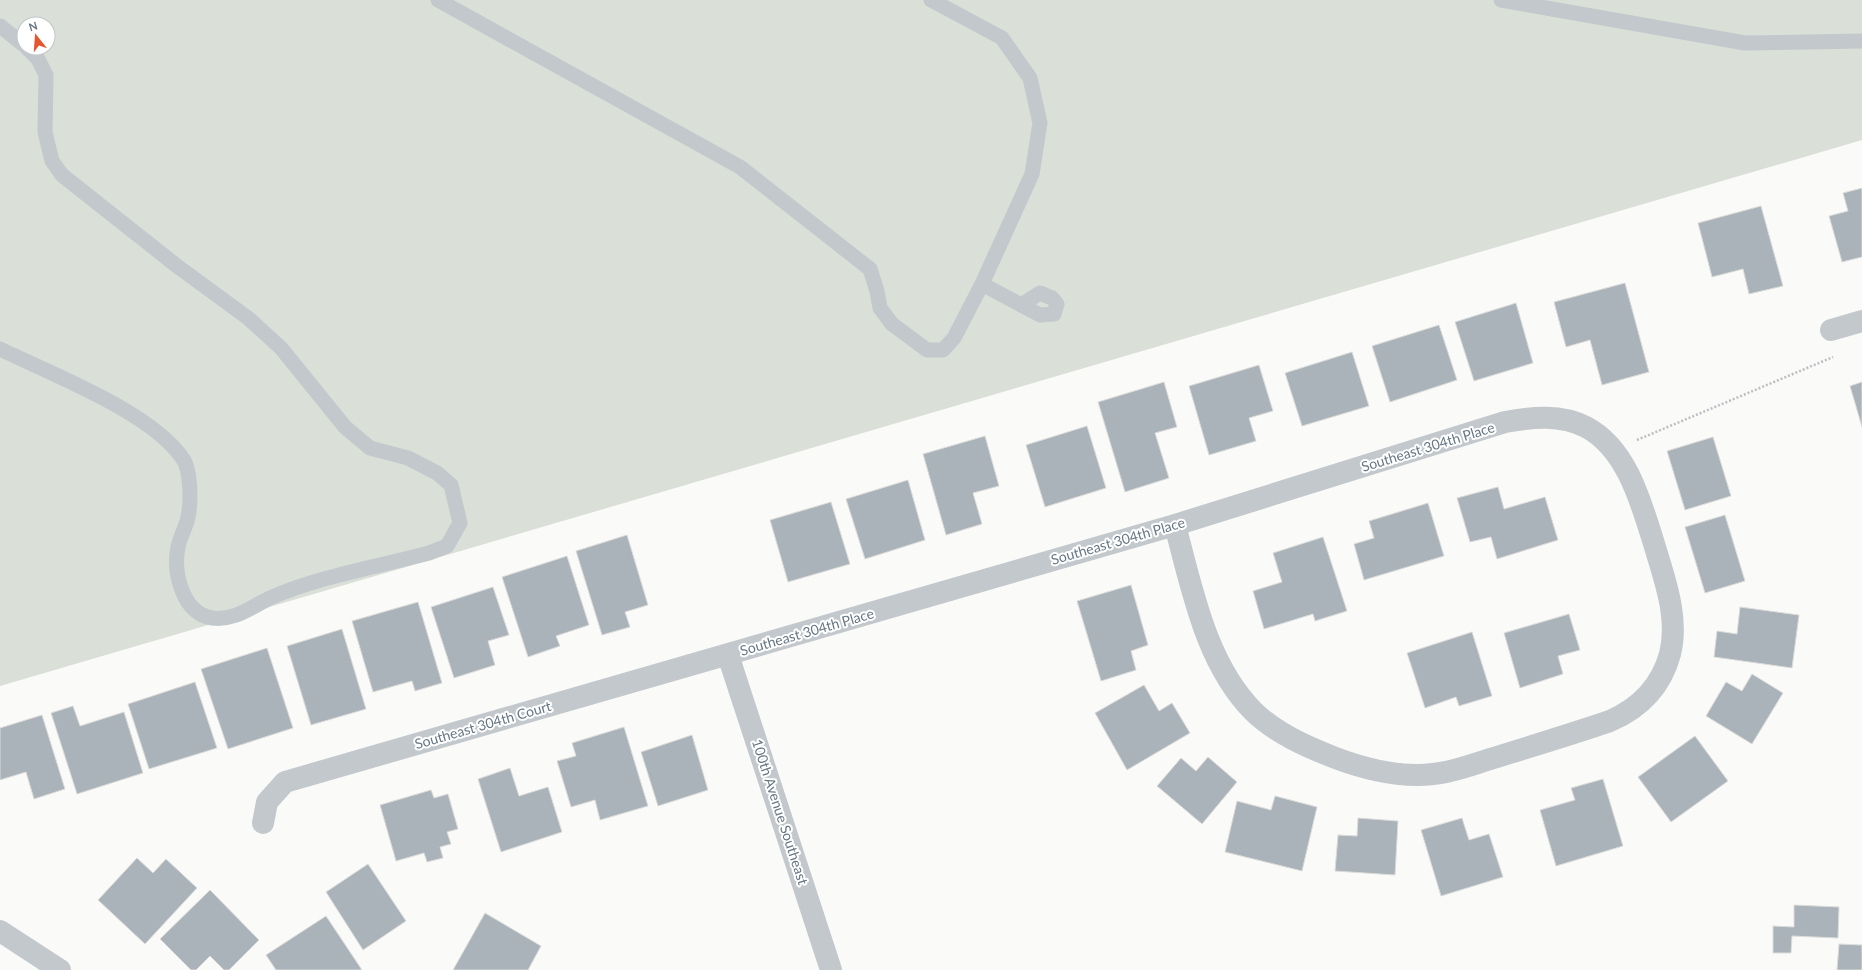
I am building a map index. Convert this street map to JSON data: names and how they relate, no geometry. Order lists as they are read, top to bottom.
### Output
{
  "streets": {
    "street": ["Southeast 304th Place", "Southeast 304th Court", "100th Avenue Southeast"]
  },
  "crossings": [
    ["Southeast 304th Place", "Southeast 304th Court"],
    ["Southeast 304th Place", "100th Avenue Southeast"],
    ["Southeast 304th Court", "100th Avenue Southeast"]
  ],
  "north": "top"
}
